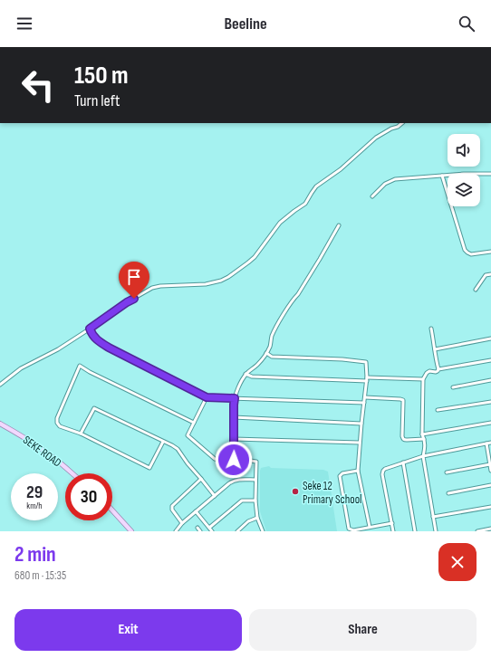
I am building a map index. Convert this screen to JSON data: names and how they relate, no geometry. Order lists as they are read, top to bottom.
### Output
{
  "streets": {
    "main road": ["SEKE ROAD"]
  },
  "places": ["Seke 12 Primary School"],
  "page": {
    "header": "Beeline",
    "turn": ["150 m", "Turn left"],
    "speed": "29 km/h",
    "limit": "30",
    "heading": ["2 min", "680 m · 15:35"],
    "buttons": ["Exit", "Share"]
  }
}
